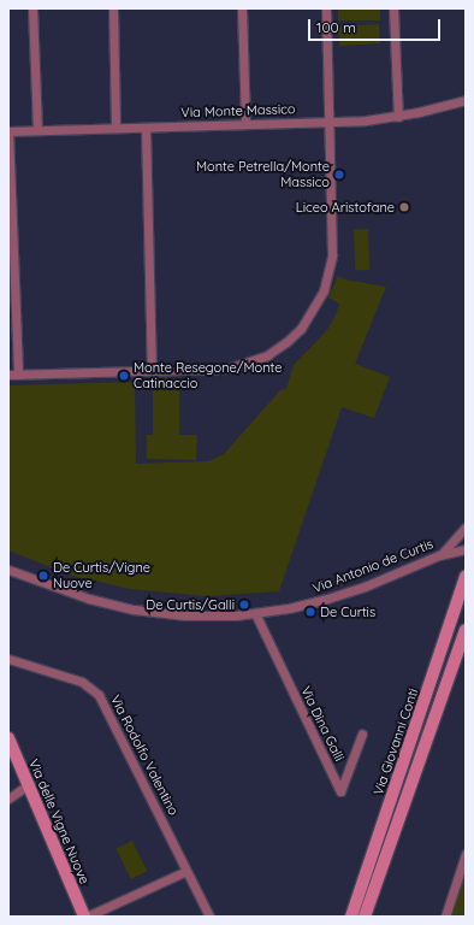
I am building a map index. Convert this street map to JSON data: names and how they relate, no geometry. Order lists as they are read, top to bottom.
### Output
{
  "streets": {
    "main road": ["Via Giovanni Conti", "Via delle Vigne Nuove"],
    "street": [
      "Via Monte Massico",
      "Via Antonio de Curtis",
      "Via Dina Galli",
      "Via Rodolfo Valentino"
    ]
  },
  "crossings": [
    ["Via Antonio de Curtis", "Via Dina Galli"]
  ],
  "places": [
    "Monte Petrella/Monte Massico",
    "Liceo Aristofane",
    "Monte Resegone/Monte Catinaccio",
    "De Curtis/Vigne Nuove",
    "De Curtis/Galli",
    "De Curtis"
  ],
  "scale_bar": "100 m"
}
